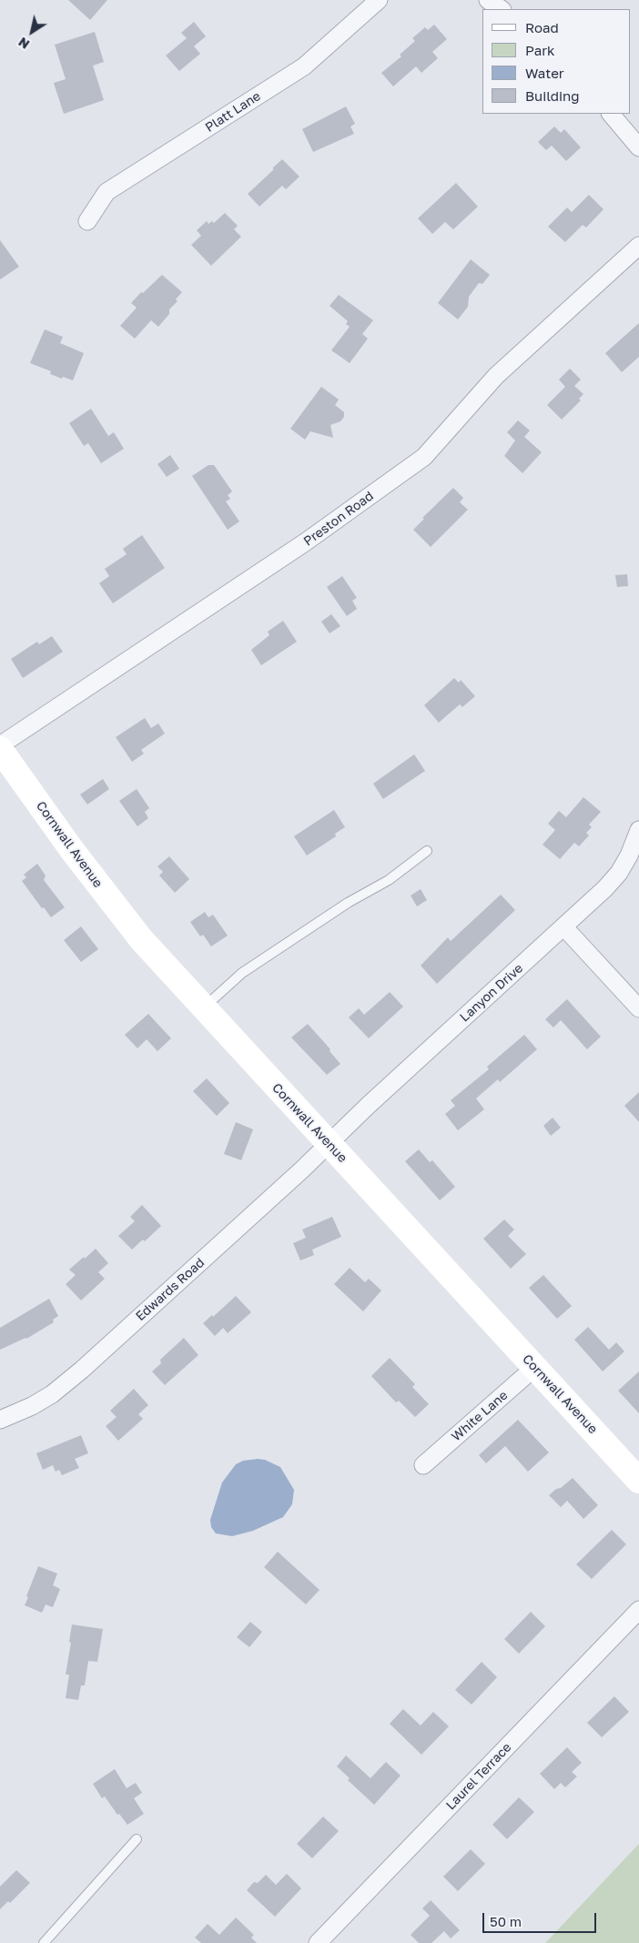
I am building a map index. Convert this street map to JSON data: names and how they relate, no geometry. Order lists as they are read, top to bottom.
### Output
{
  "streets": {
    "street": [
      "Platt Lane",
      "Preston Road",
      "Cornwall Avenue",
      "Lanyon Drive",
      "Edwards Road",
      "White Lane",
      "Laurel Terrace"
    ]
  },
  "crossings": [
    ["Cornwall Avenue", "Lanyon Drive"],
    ["Cornwall Avenue", "Edwards Road"],
    ["Cornwall Avenue", "White Lane"],
    ["Lanyon Drive", "Edwards Road"]
  ],
  "legend": [
    "Road",
    "Park",
    "Water",
    "Building"
  ],
  "scale_bar": "50 m",
  "north": "bottom left"
}
